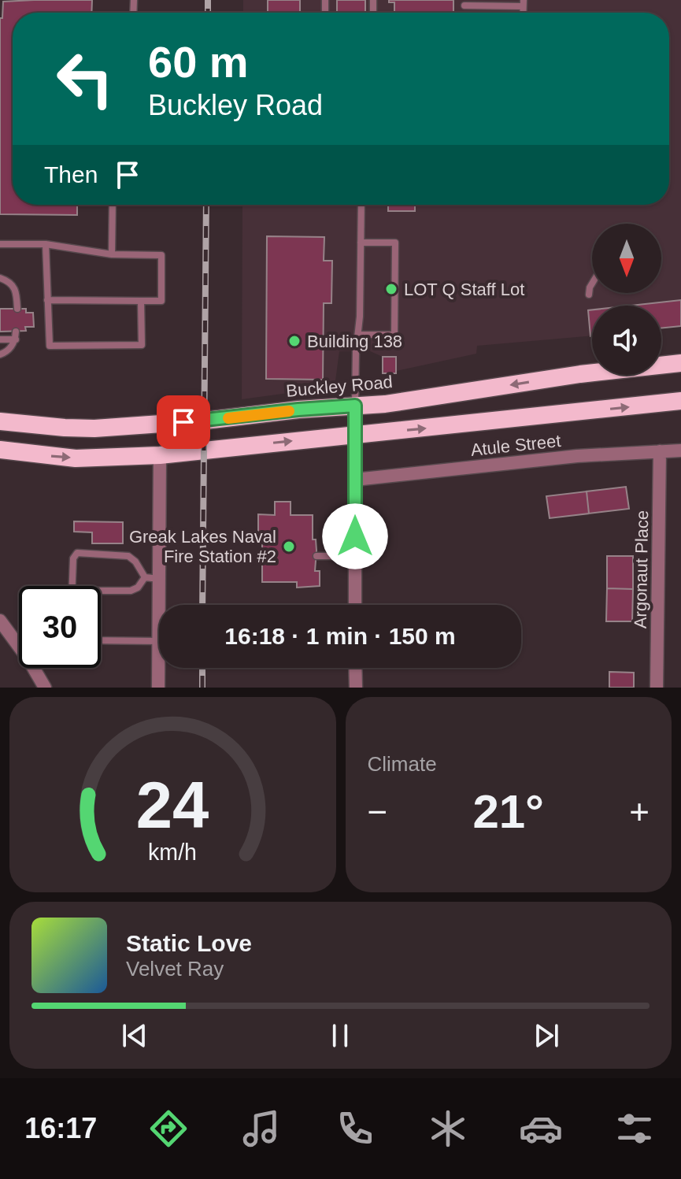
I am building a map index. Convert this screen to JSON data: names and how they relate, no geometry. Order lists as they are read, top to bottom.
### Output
{
  "streets": {
    "highway": ["Buckley Road"],
    "street": ["Atule Street", "Argonaut Place"]
  },
  "crossings": [
    ["Atule Street", "Argonaut Place"]
  ],
  "places": ["LOT Q Staff Lot", "Building 138", "Greak Lakes Naval Fire Station #2"],
  "north": "bottom",
  "page": {
    "turn": ["60 m", "Buckley Road"],
    "then": "Then",
    "limit": "30",
    "trip": "16:18 · 1 min · 150 m",
    "tile": "Climate",
    "heat": ["−", "21°", "+"],
    "song": ["Static Love", "Velvet Ray"],
    "tabs": "16:17",
    "gauge": ["24", "km/h"]
  }
}
